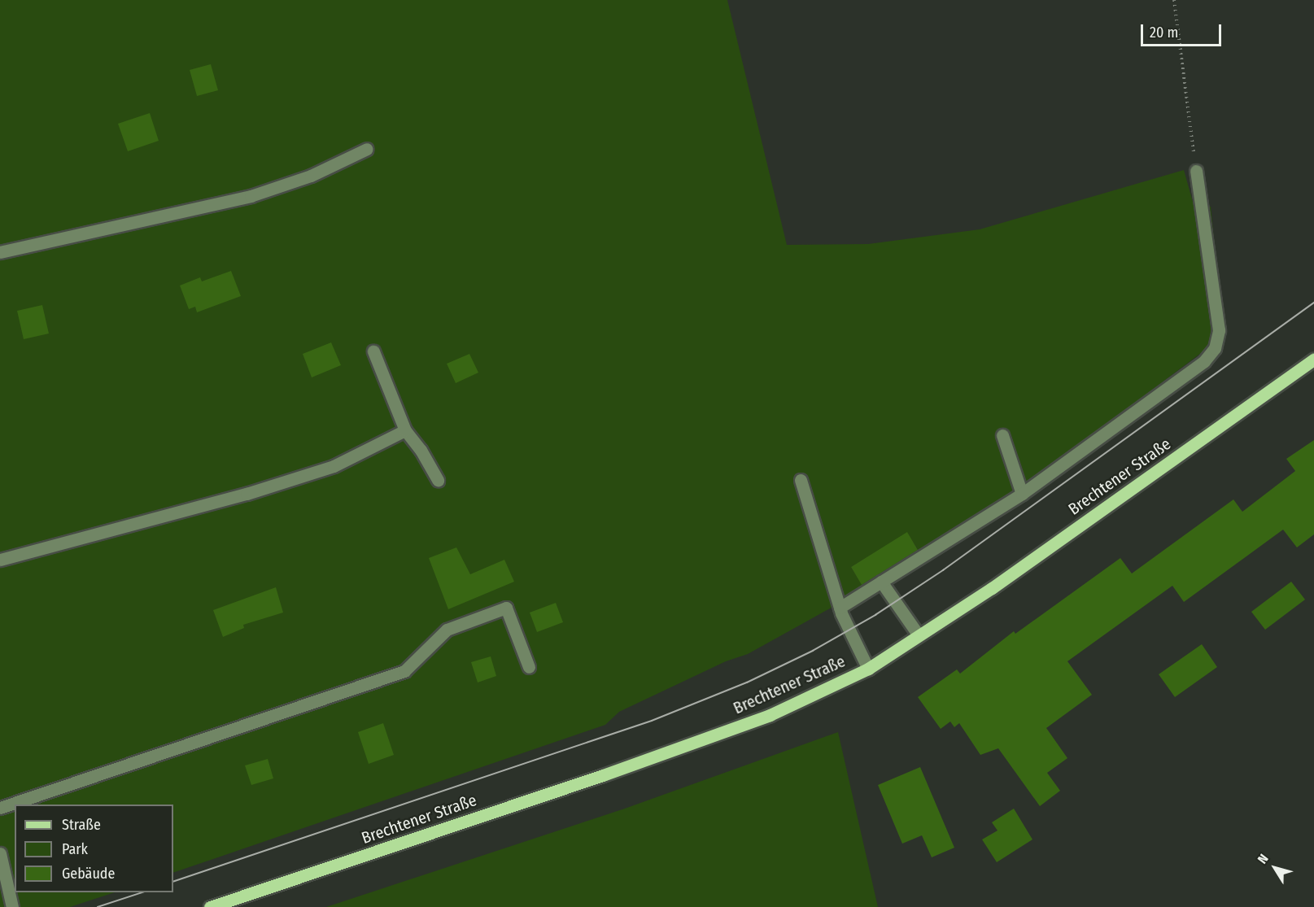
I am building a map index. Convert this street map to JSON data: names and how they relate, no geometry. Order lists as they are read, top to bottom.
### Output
{
  "streets": {
    "main road": ["Brechtener Straße"]
  },
  "legend": ["Straße", "Park", "Gebäude"],
  "scale_bar": "20 m",
  "north": "top left"
}
